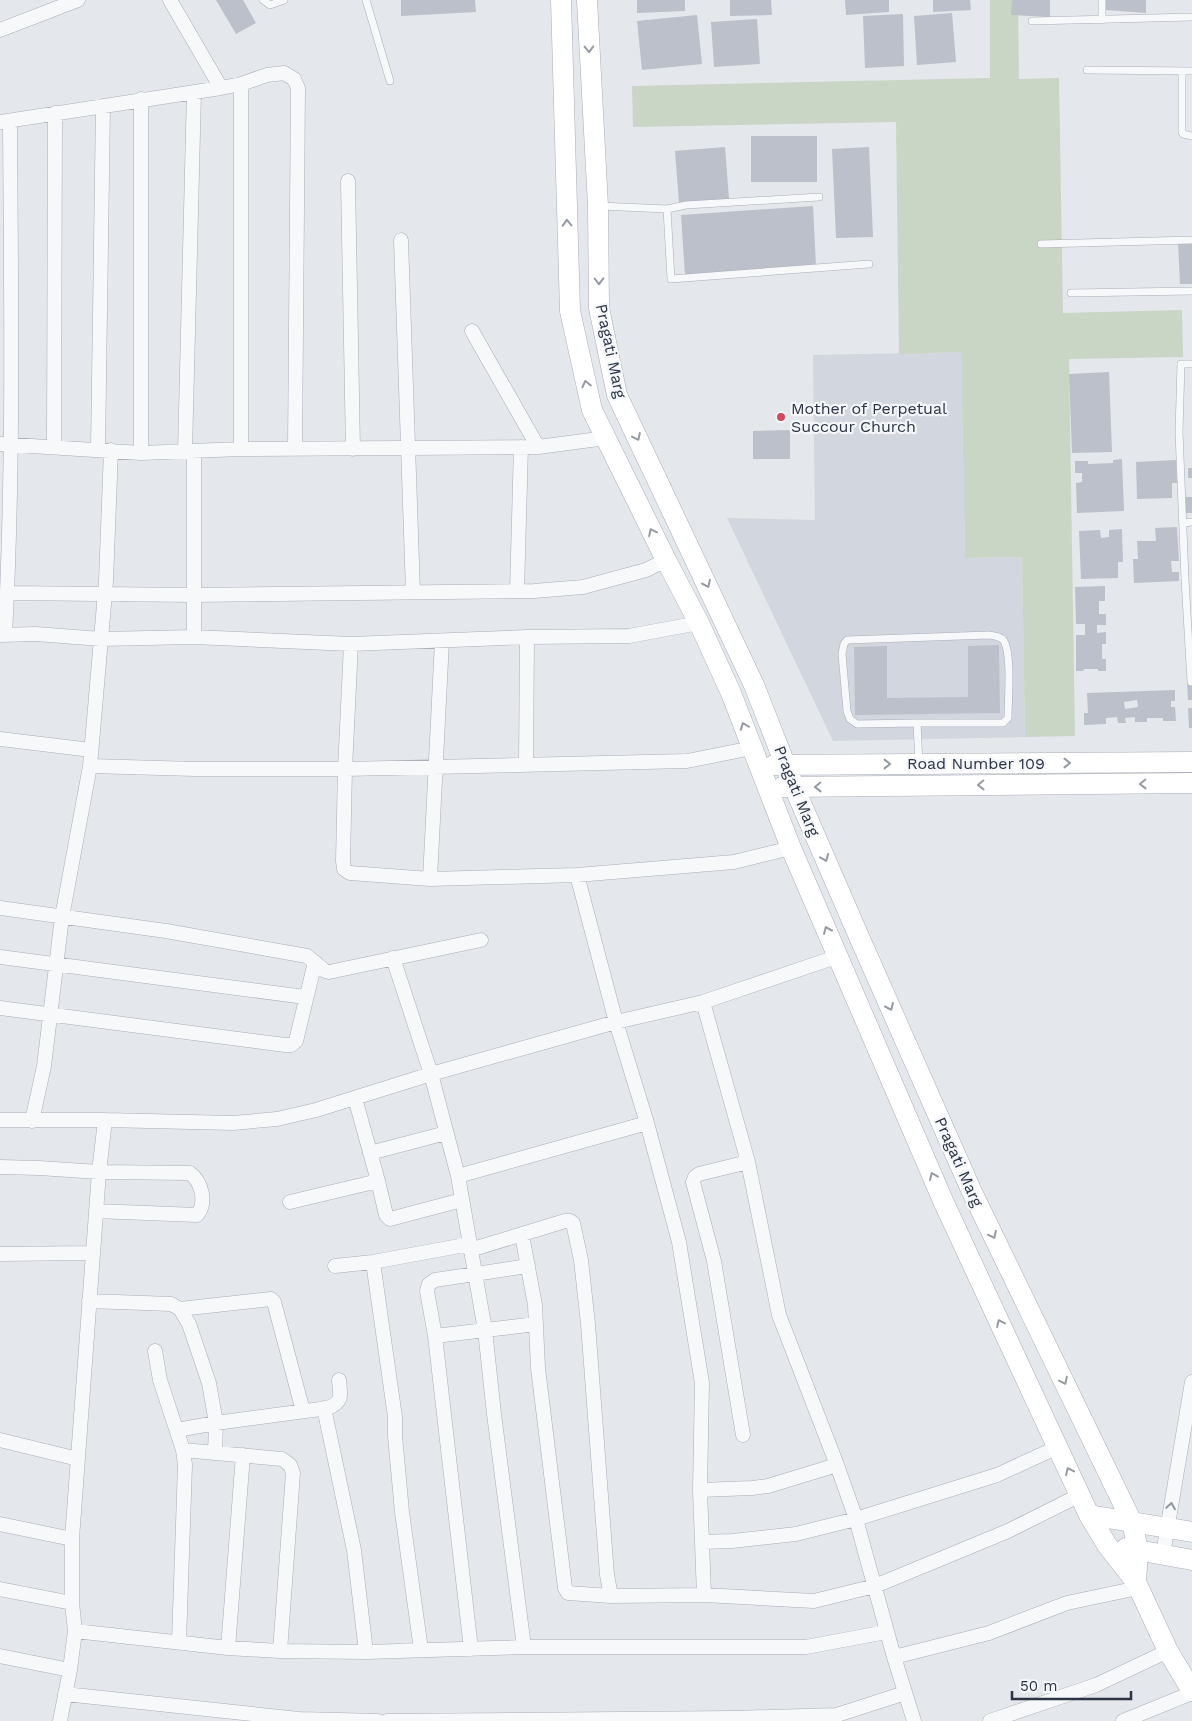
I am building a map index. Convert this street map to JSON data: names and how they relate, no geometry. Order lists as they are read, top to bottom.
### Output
{
  "streets": {
    "main road": ["Pragati Marg", "Road Number 109"]
  },
  "crossings": [
    ["Pragati Marg", "Road Number 109"]
  ],
  "places": ["Mother of Perpetual Succour Church"],
  "scale_bar": "50 m"
}
